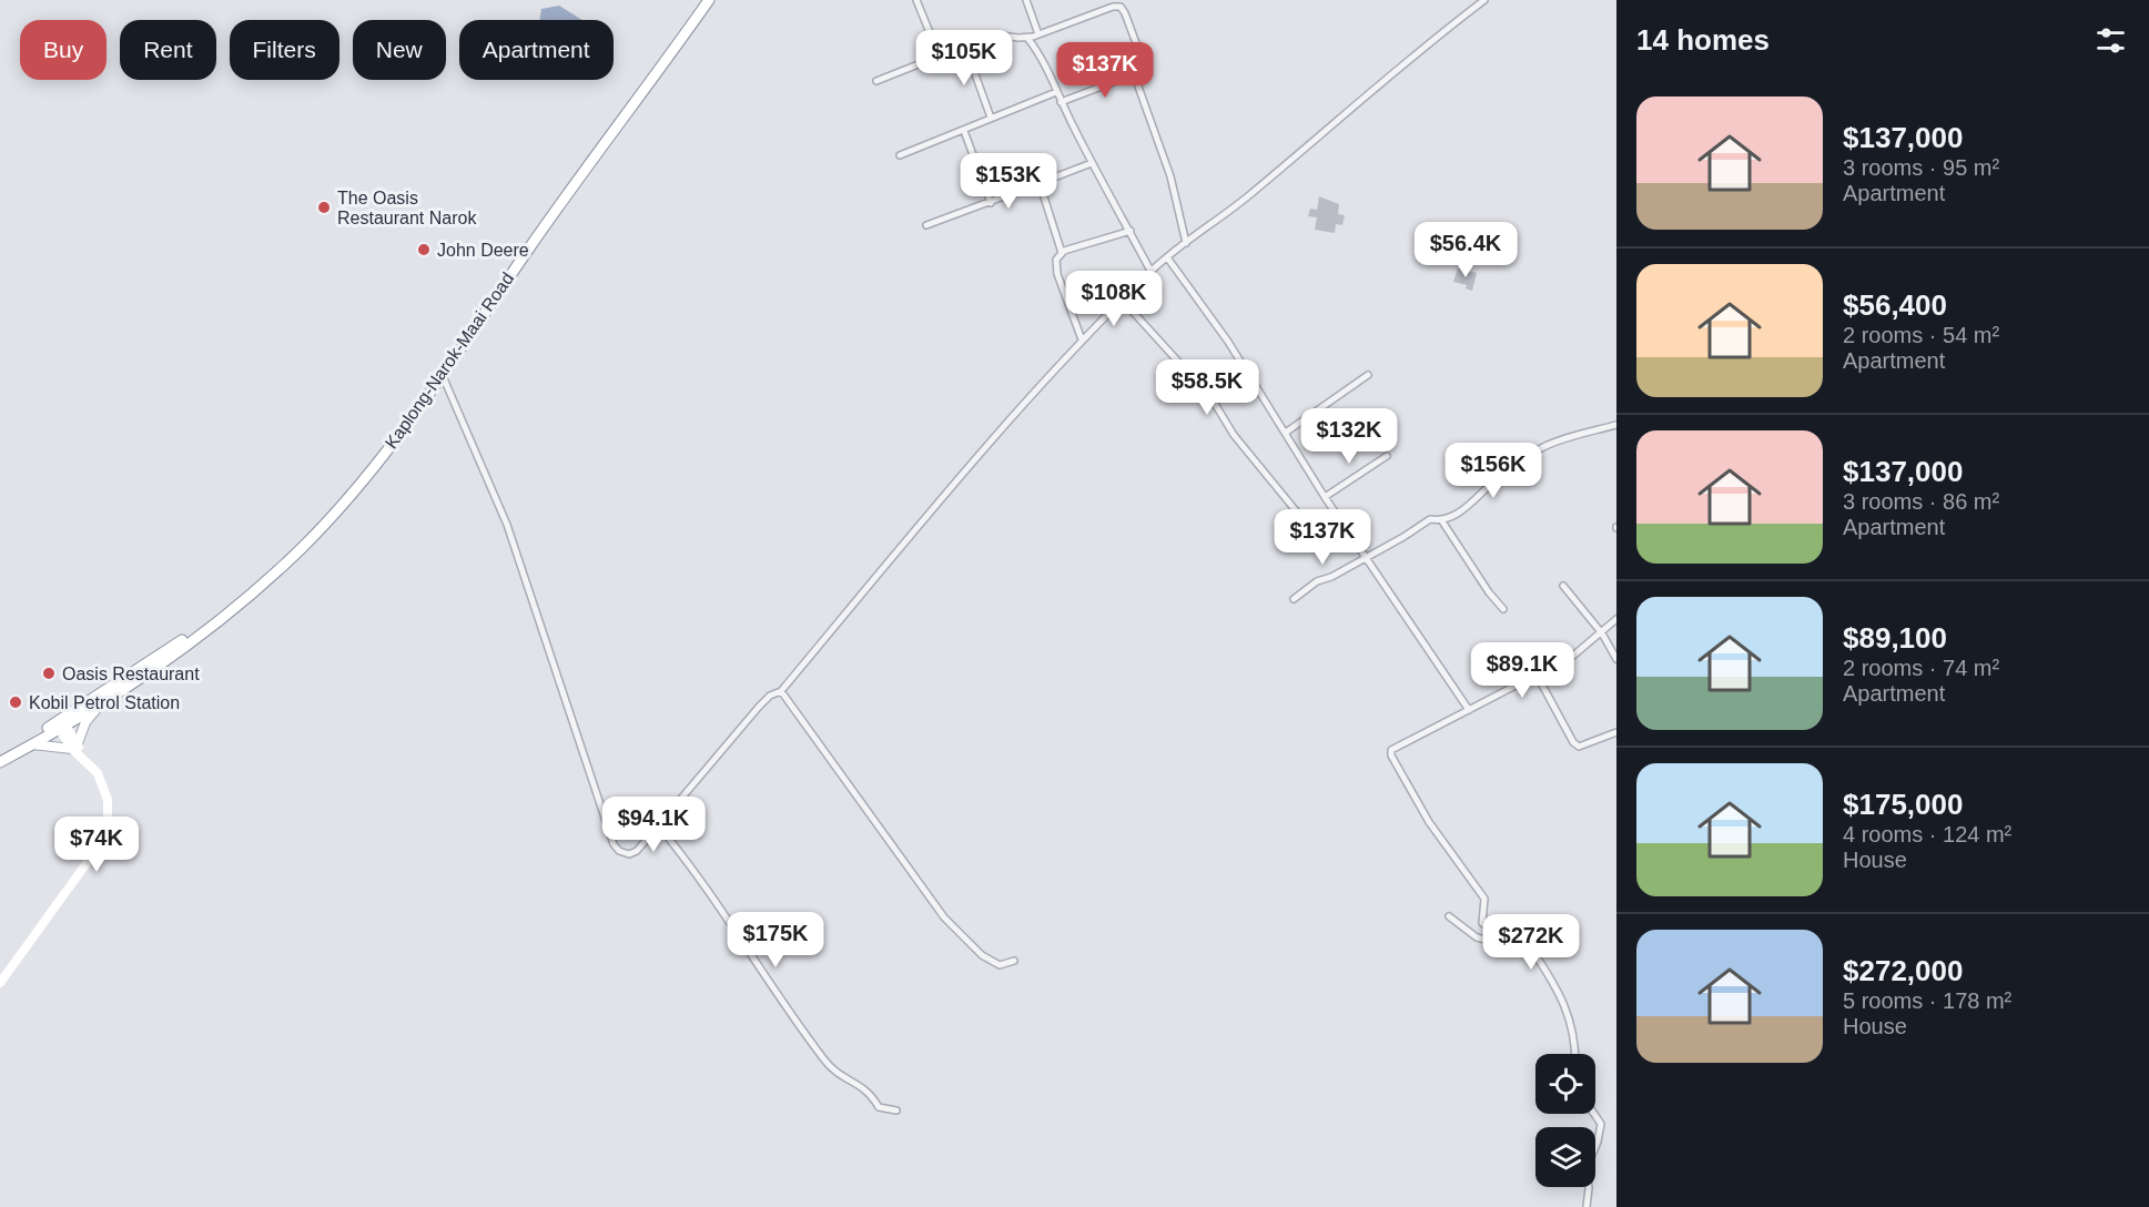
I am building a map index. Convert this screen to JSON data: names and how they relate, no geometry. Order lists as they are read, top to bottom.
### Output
{
  "streets": {
    "highway": ["Kaplong-Narok-Maai Road"]
  },
  "places": [
    "The Oasis Restaurant Narok",
    "John Deere",
    "Oasis Restaurant",
    "Kobil Petrol Station"
  ],
  "page": {
    "heading": "14 homes",
    "chip": [
      "Buy",
      "Rent",
      "Filters",
      "New",
      "Apartment"
    ],
    "price": [
      "$105K",
      "$137K",
      "$153K",
      "$56.4K",
      "$108K",
      "$58.5K",
      "$132K",
      "$156K",
      "$137K",
      "$89.1K",
      "$94.1K",
      "$74K",
      "$175K",
      "$272K"
    ],
    "list": [
      {
        "name": "$137,000",
        "note": "3 rooms · 95 m² · Apartment"
      },
      {
        "name": "$56,400",
        "note": "2 rooms · 54 m² · Apartment"
      },
      {
        "name": "$137,000",
        "note": "3 rooms · 86 m² · Apartment"
      },
      {
        "name": "$89,100",
        "note": "2 rooms · 74 m² · Apartment"
      },
      {
        "name": "$175,000",
        "note": "4 rooms · 124 m² · House"
      },
      {
        "name": "$272,000",
        "note": "5 rooms · 178 m² · House"
      }
    ]
  }
}
